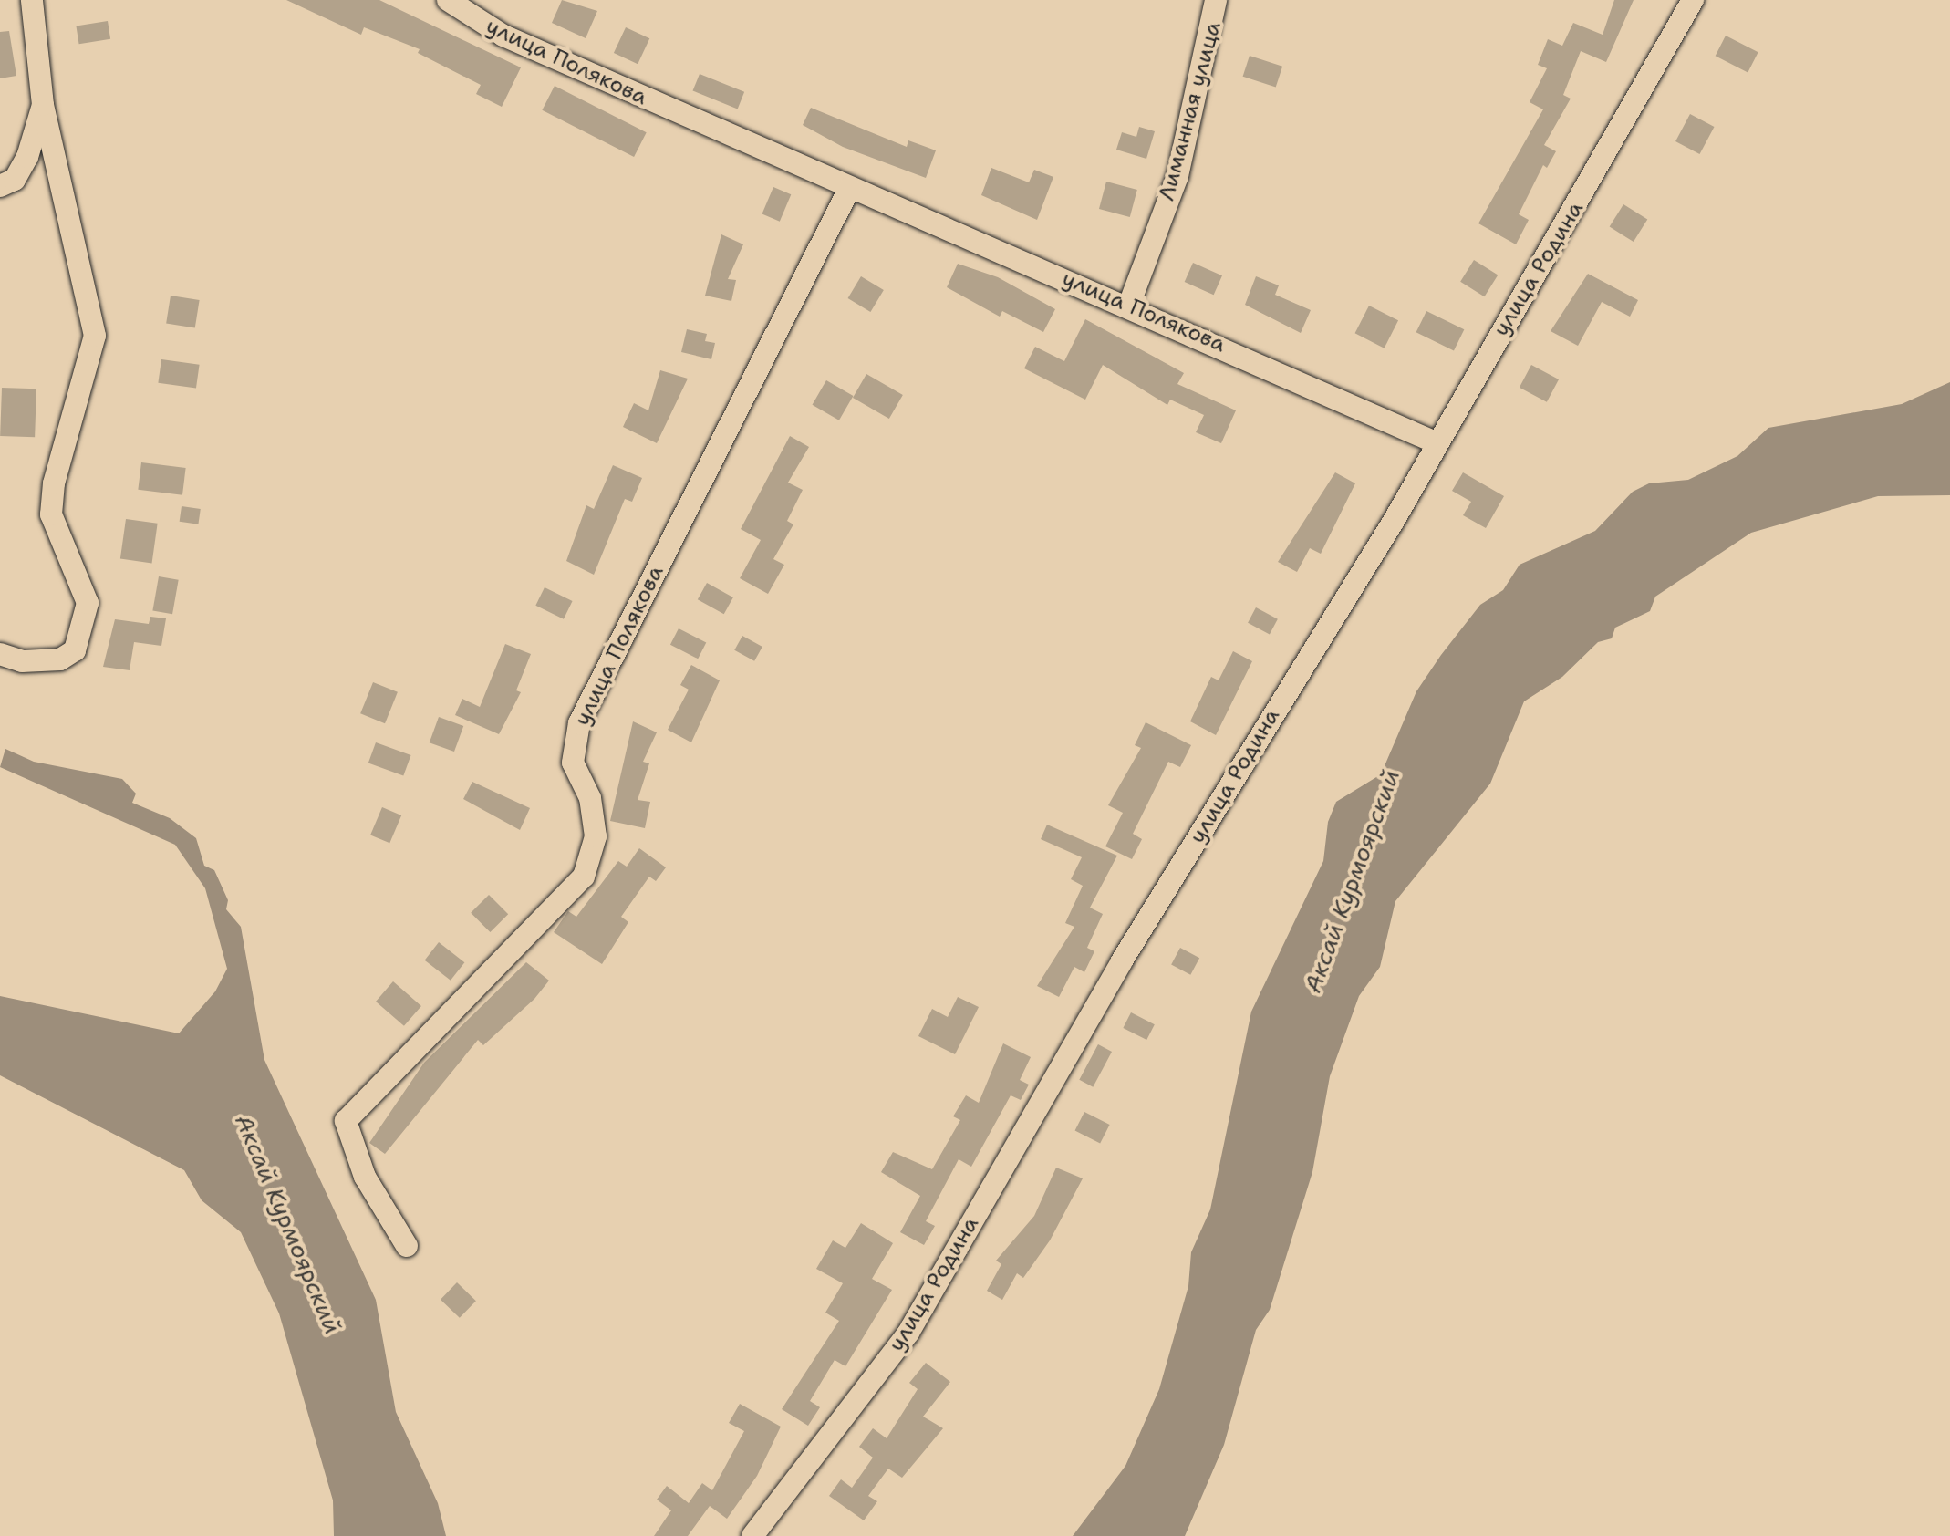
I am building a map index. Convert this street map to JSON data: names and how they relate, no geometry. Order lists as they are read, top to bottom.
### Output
{
  "streets": {
    "street": ["улица Полякова", "Лиманная улица", "улица Родина"]
  },
  "crossings": [
    ["улица Полякова", "Лиманная улица"],
    ["улица Полякова", "улица Родина"]
  ],
  "water": ["Аксай Курмоярский"]
}
